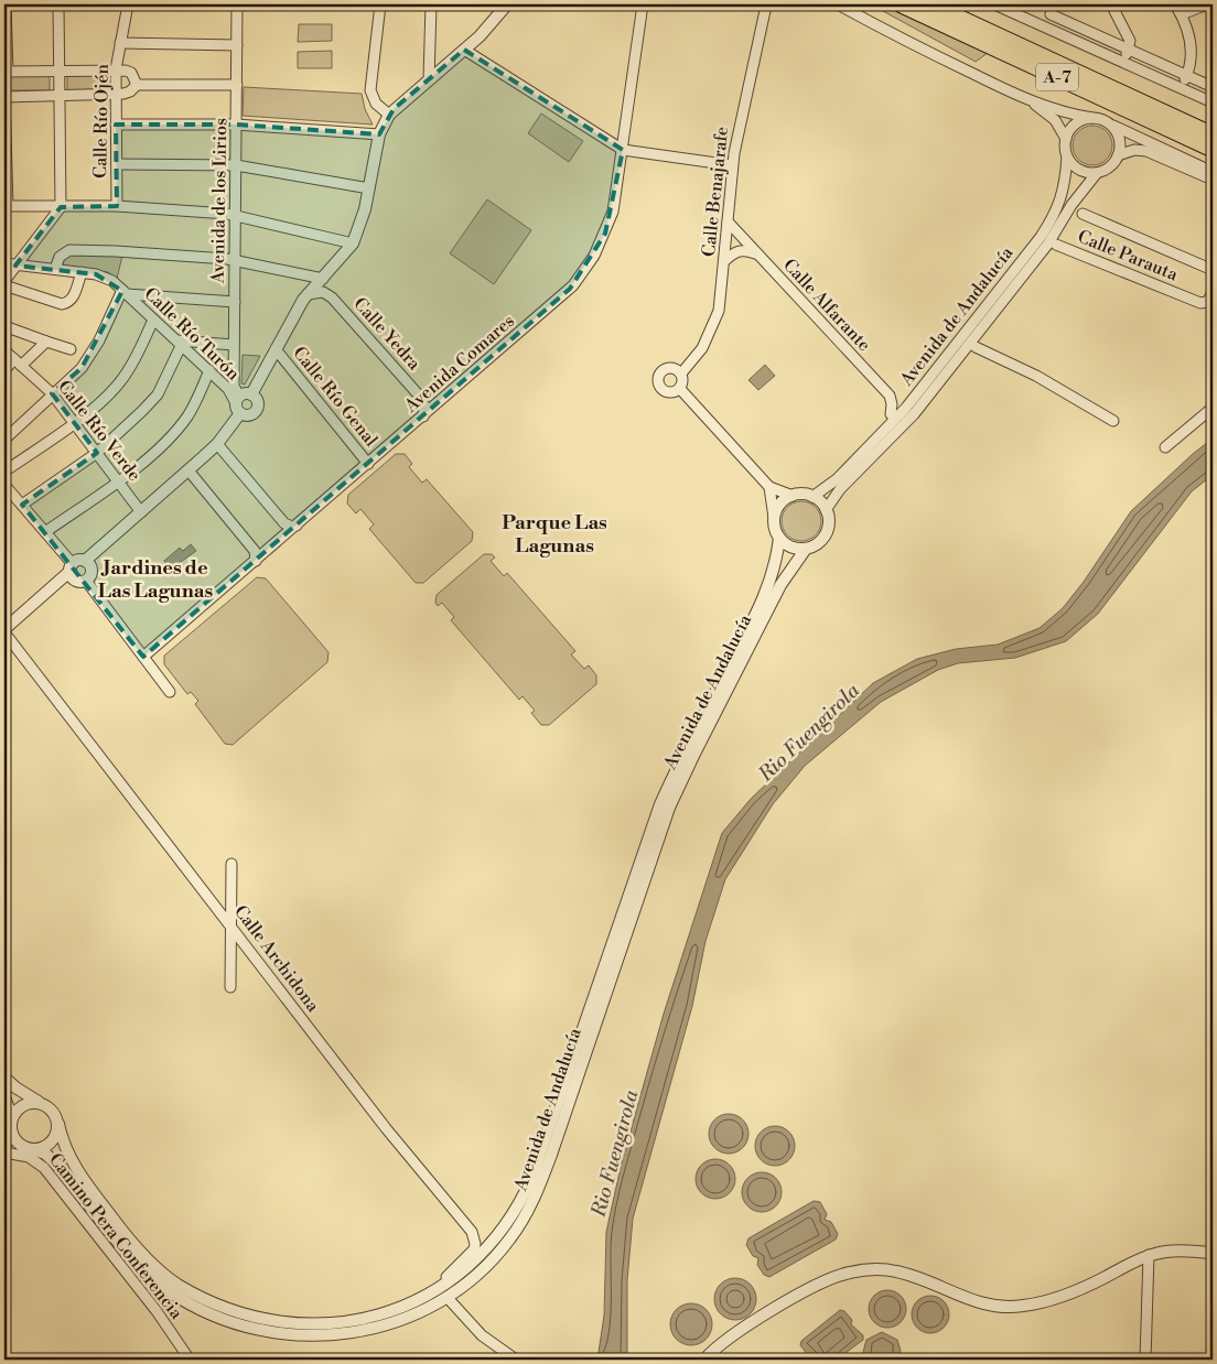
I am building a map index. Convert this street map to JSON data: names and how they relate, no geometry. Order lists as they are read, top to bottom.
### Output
{
  "streets": {
    "highway": ["A-7"],
    "street": [
      "Calle Río Ojén",
      "Calle Benajarafe",
      "Avenida de los Lirios",
      "Calle Parauta",
      "Calle Alfarante",
      "Avenida de Andalucía",
      "Calle Río Turón",
      "Calle Yedra",
      "Avenida Comares",
      "Calle Río Genal",
      "Calle Río Verde",
      "Calle Archidona",
      "Camino Pera Conferencia"
    ]
  },
  "crossings": [
    ["Calle Benajarafe", "Calle Alfarante"],
    ["Avenida de los Lirios", "Calle Río Turón"],
    ["Avenida de Andalucía", "Calle Archidona"],
    ["Calle Yedra", "Avenida Comares"],
    ["Avenida Comares", "Calle Río Genal"]
  ],
  "districts": ["Parque Las Lagunas", "Jardines de Las Lagunas"],
  "water": ["Rio Fuengirola"]
}
